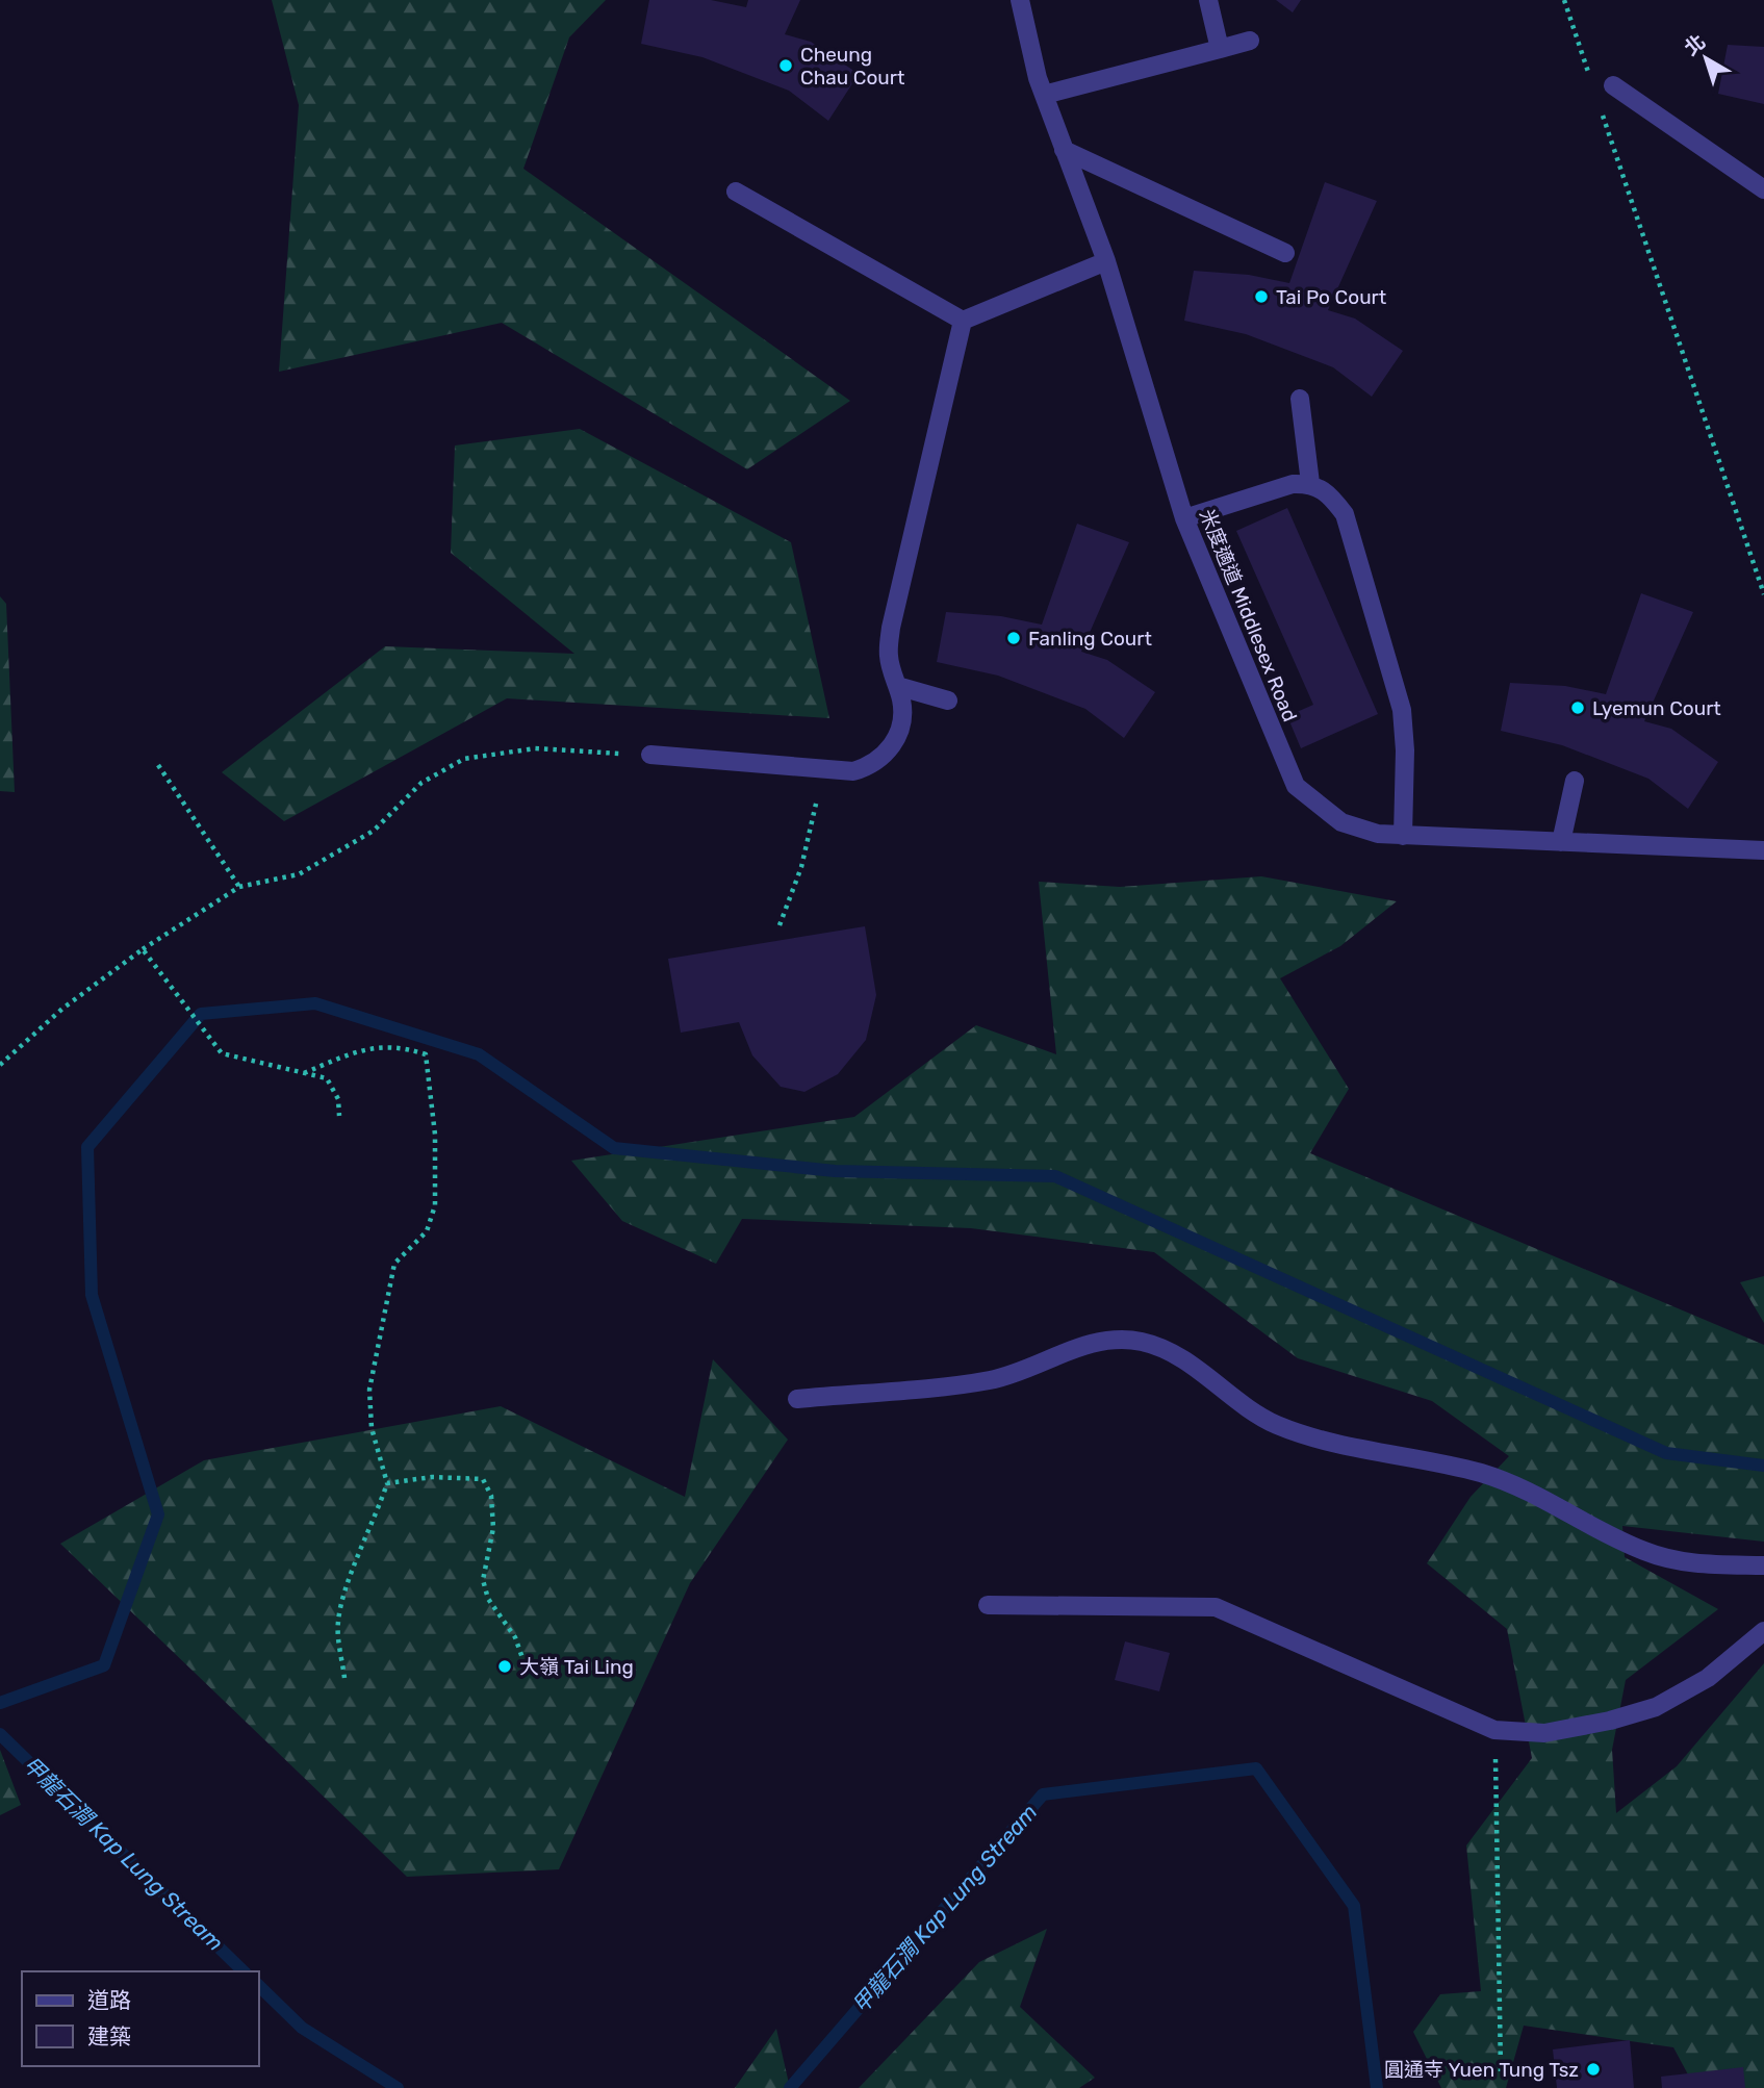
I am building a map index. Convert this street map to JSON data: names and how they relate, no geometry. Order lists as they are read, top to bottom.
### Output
{
  "streets": {
    "lane": ["米度適道 Middlesex Road"]
  },
  "water": ["甲龍石澗 Kap Lung Stream"],
  "places": [
    "Cheung Chau Court",
    "Tai Po Court",
    "Fanling Court",
    "Lyemun Court",
    "大嶺 Tai Ling",
    "圓通寺 Yuen Tung Tsz"
  ],
  "legend": ["道路", "建築"],
  "north": "top left"
}
